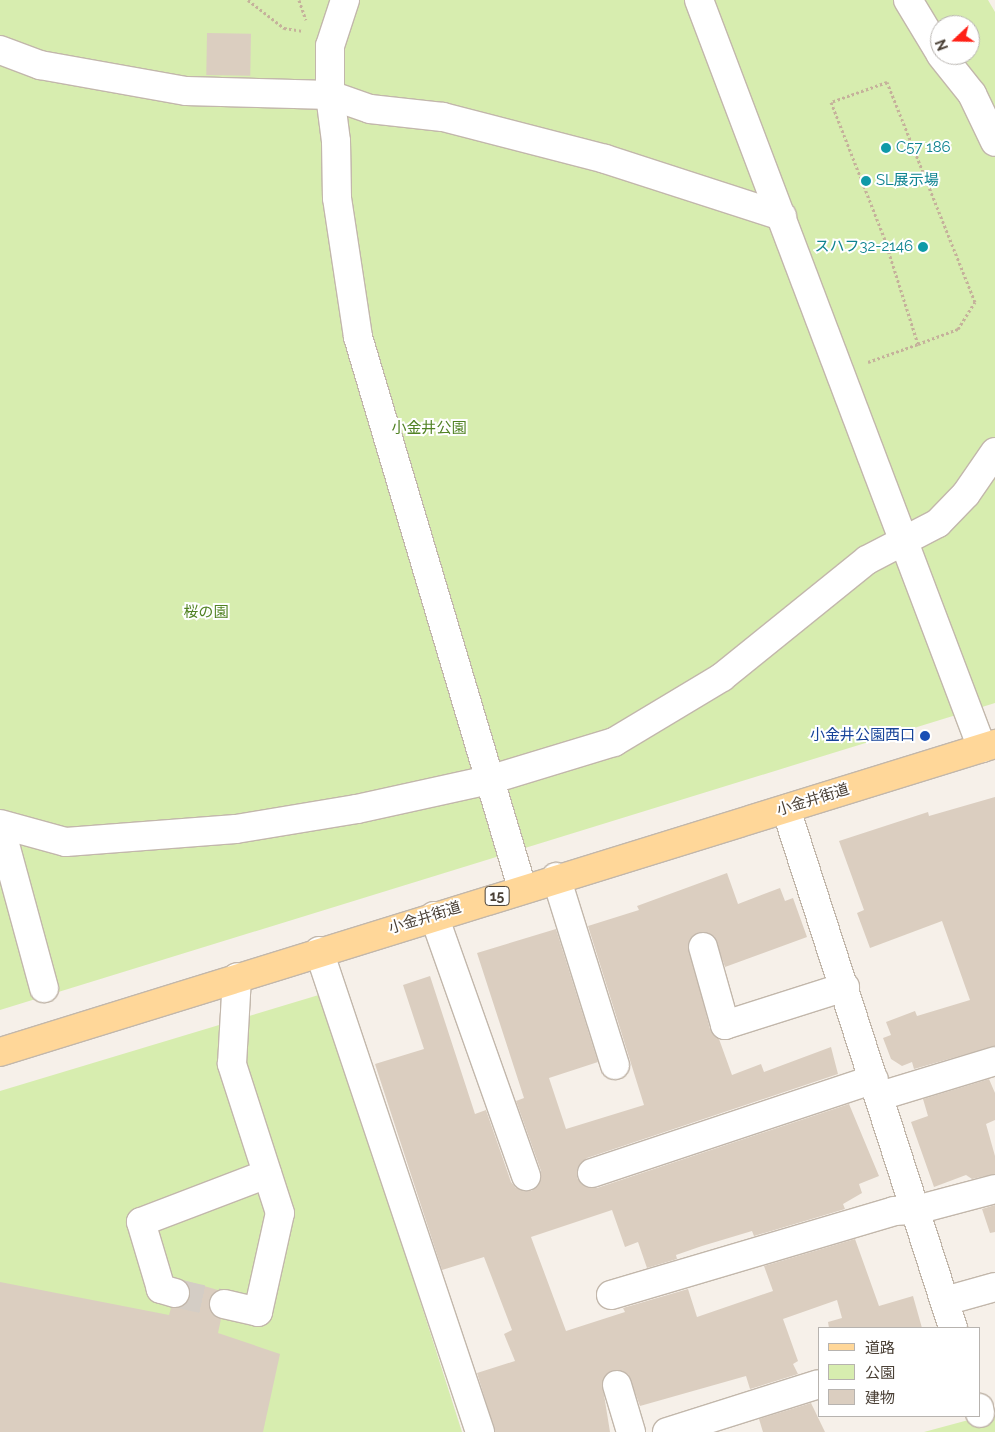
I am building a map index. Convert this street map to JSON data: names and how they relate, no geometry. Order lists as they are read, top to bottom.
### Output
{
  "streets": {
    "main road": ["小金井街道", "15"]
  },
  "parks": ["小金井公園", "桜の園"],
  "places": [
    "C57 186",
    "SL展示場",
    "スハフ32-2146",
    "小金井公園西口"
  ],
  "legend": ["道路", "公園", "建物"],
  "north": "left"
}
